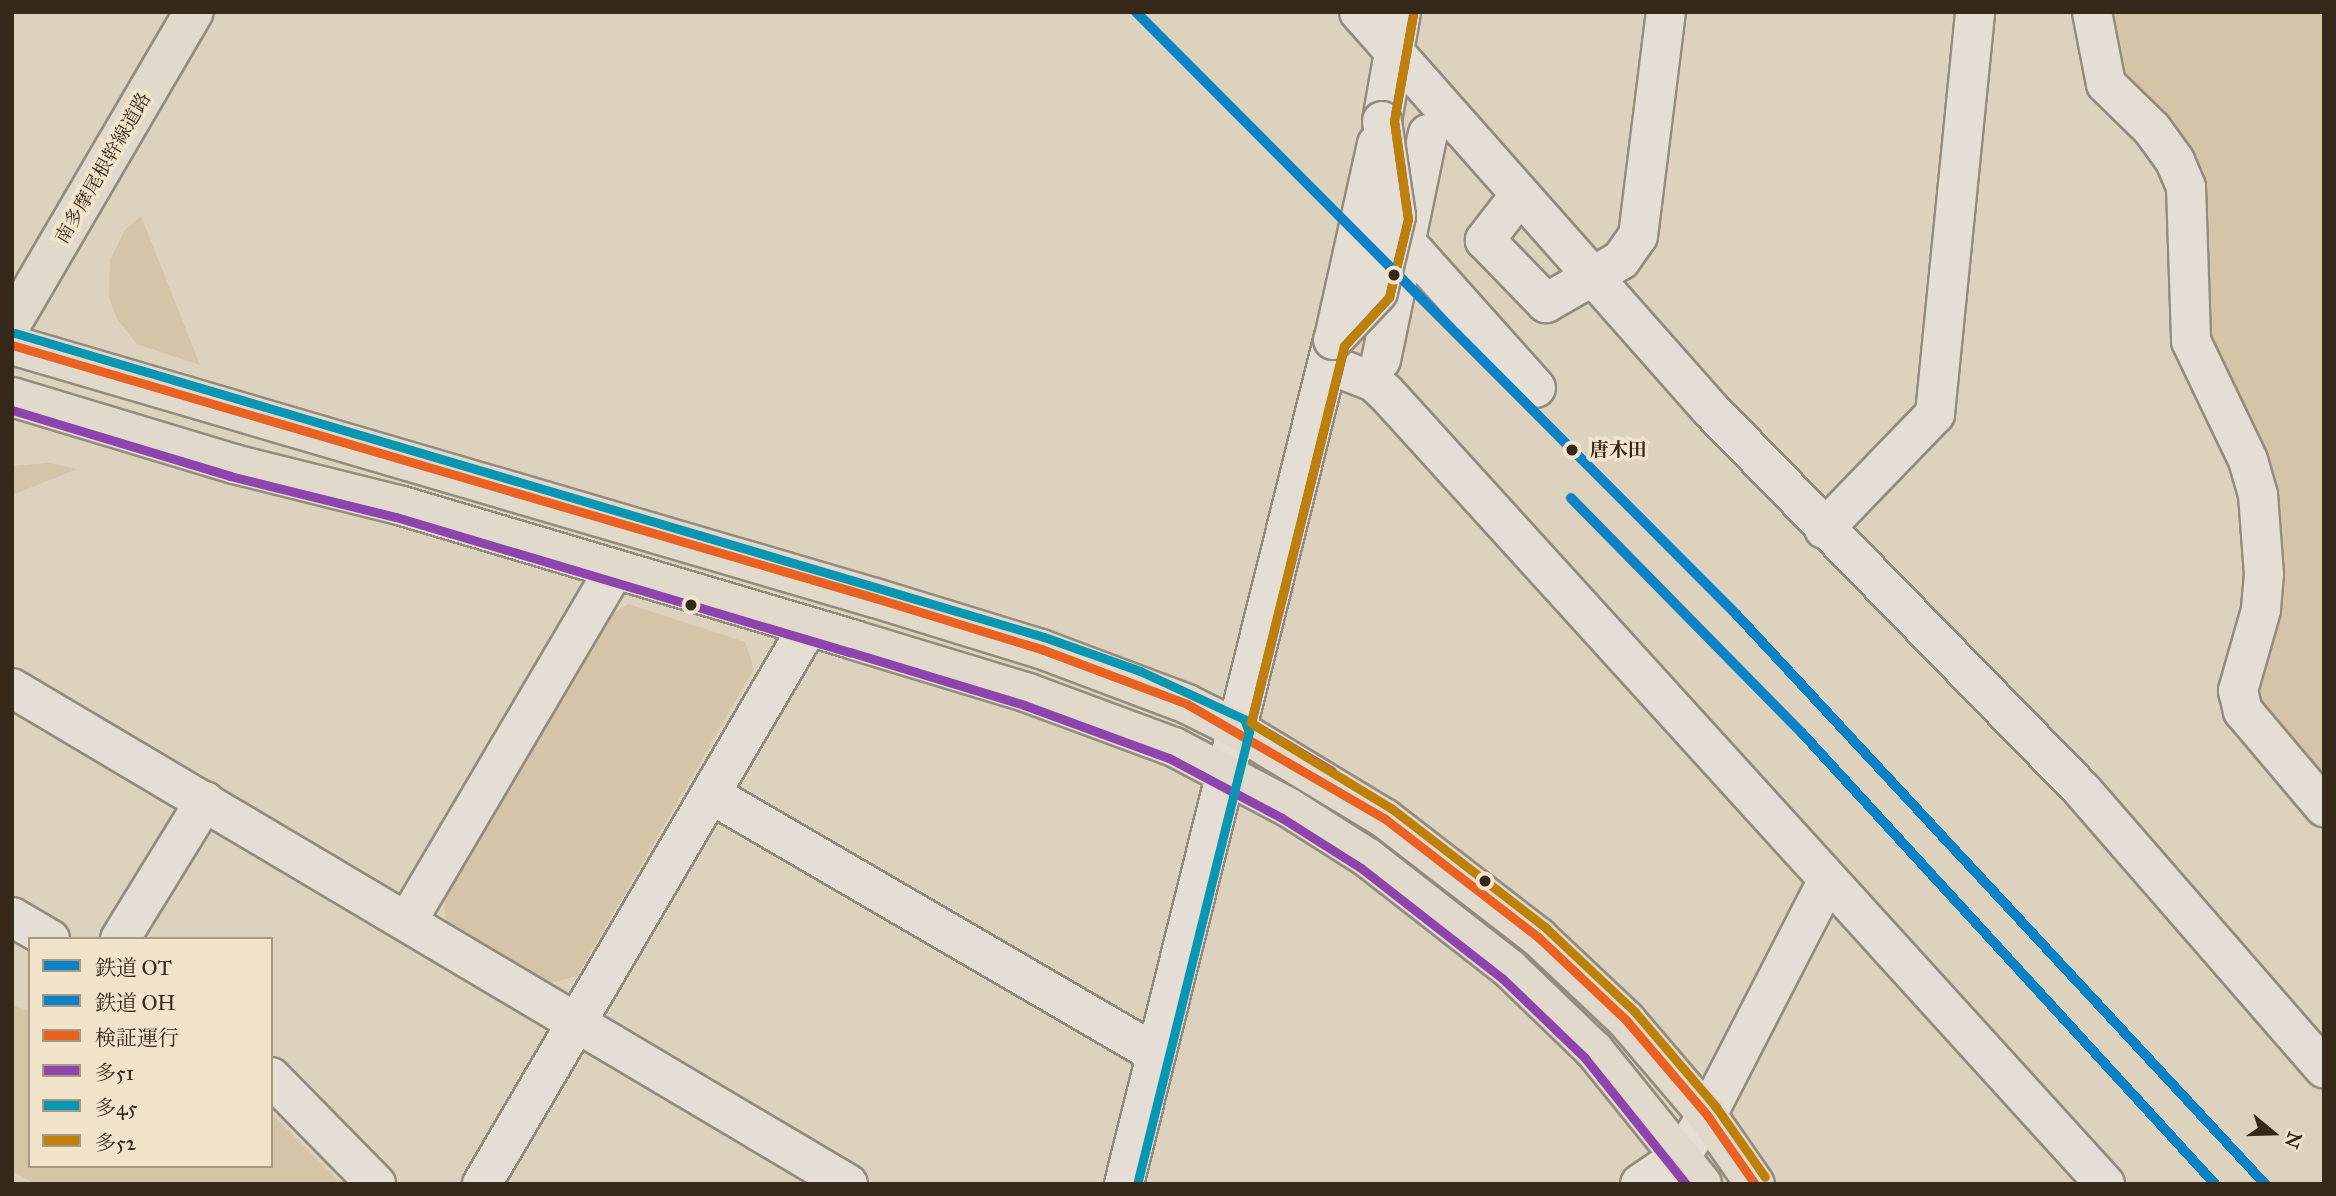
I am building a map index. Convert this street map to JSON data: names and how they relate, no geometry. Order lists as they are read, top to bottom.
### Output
{
  "streets": {
    "main road": ["南多摩尾根幹線道路"]
  },
  "places": ["唐木田"],
  "lines": [
    "rail line OT",
    "transit line 多51",
    "transit line 多52",
    "transit line 多45",
    "transit line 検証運行",
    "rail line OH"
  ],
  "legend": [
    "鉄道 OT",
    "鉄道 OH",
    "検証運行",
    "多51",
    "多45",
    "多52"
  ],
  "north": "right"
}
